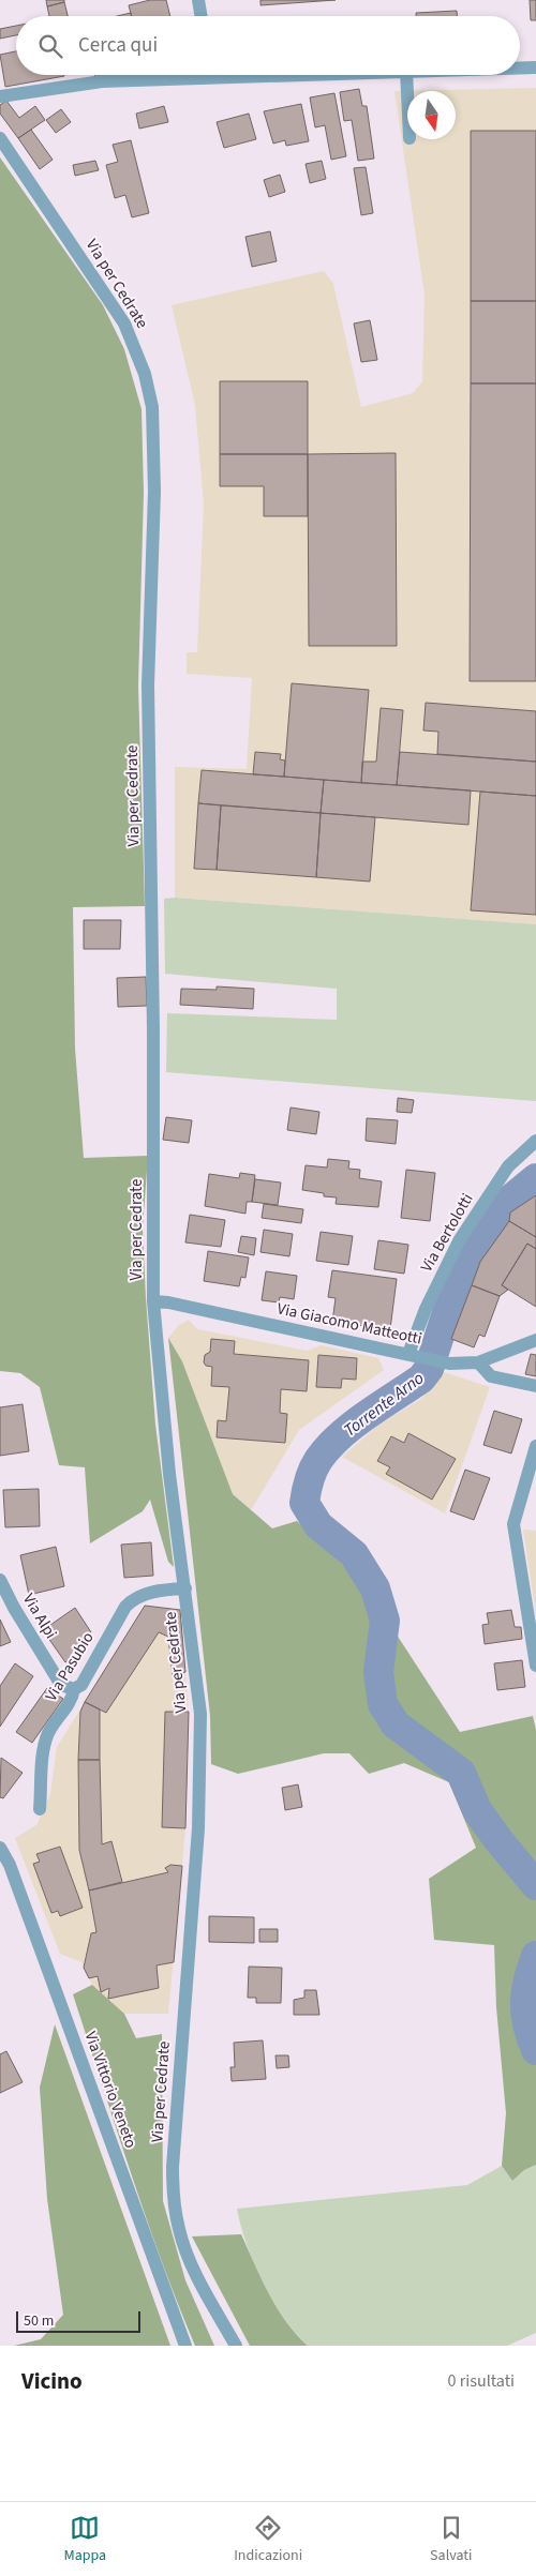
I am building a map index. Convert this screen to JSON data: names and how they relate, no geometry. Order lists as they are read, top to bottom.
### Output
{
  "streets": {
    "street": [
      "Via per Cedrate",
      "Via Bertolotti",
      "Via Giacomo Matteotti",
      "Via Alpi",
      "Via Pasubio",
      "Via Vittorio Veneto"
    ]
  },
  "crossings": [
    ["Via per Cedrate", "Via Giacomo Matteotti"],
    ["Via per Cedrate", "Via Pasubio"],
    ["Via Bertolotti", "Via Giacomo Matteotti"],
    ["Via Alpi", "Via Pasubio"]
  ],
  "water": ["Torrente Arno"],
  "scale_bar": "50 m",
  "north": "bottom",
  "page": {
    "search": "Cerca qui",
    "scale": "50 m",
    "heading": ["Vicino", "0 risultati"],
    "nav": ["Mappa", "Indicazioni", "Salvati"]
  }
}
